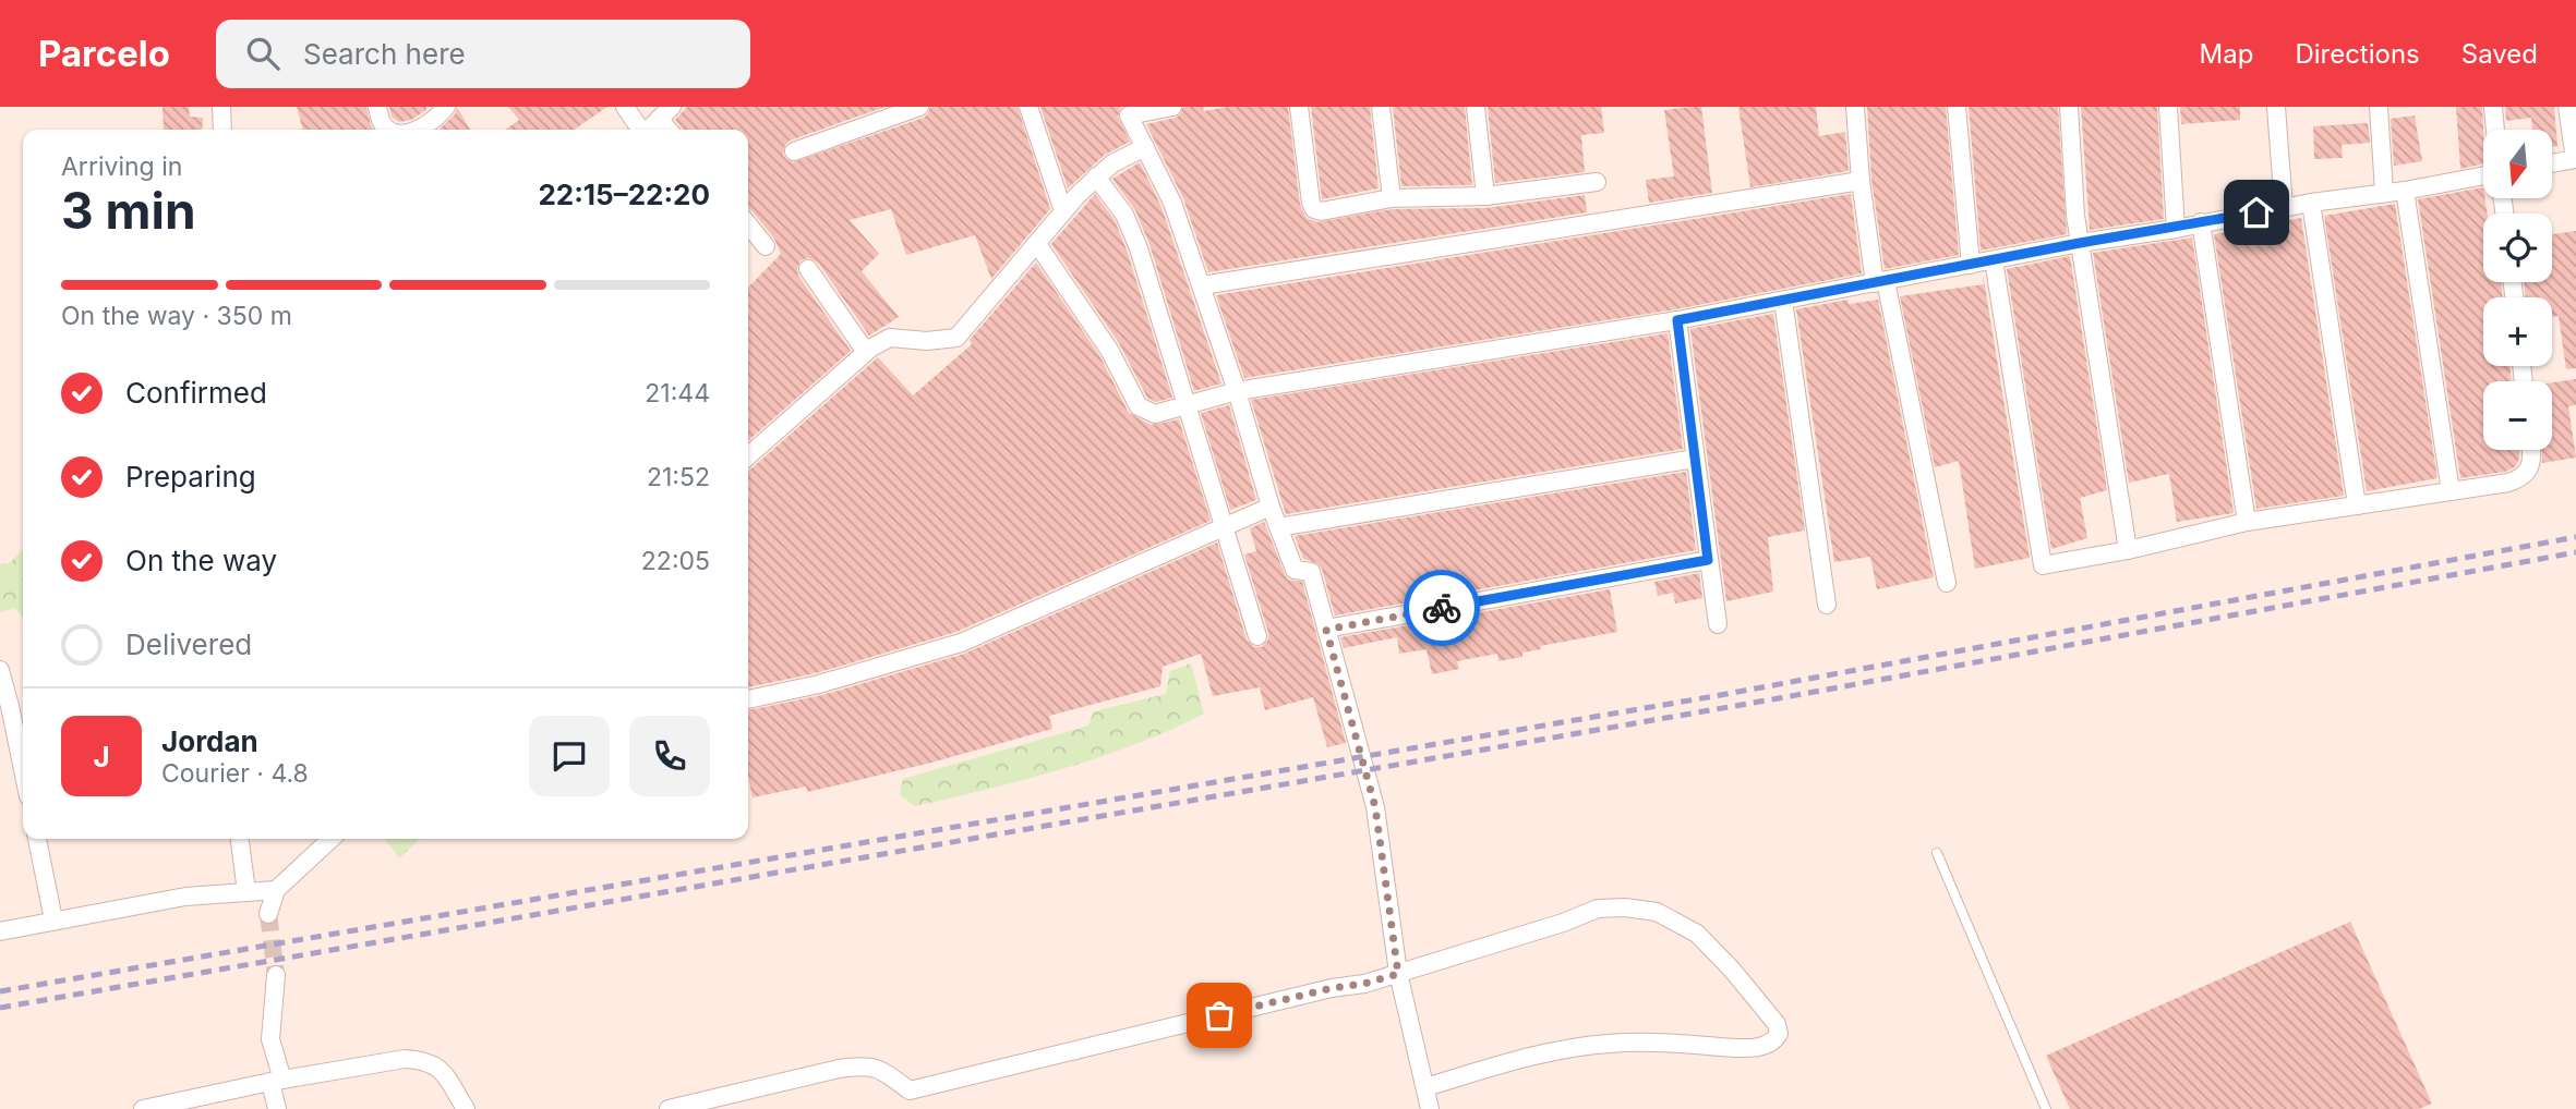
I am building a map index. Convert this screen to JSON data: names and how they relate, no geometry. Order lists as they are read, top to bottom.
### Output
{
  "north": "bottom",
  "page": {
    "header": "Parcelo",
    "search": "Search here",
    "nav": ["Map", "Directions", "Saved"],
    "map_buttons": ["+", "−"],
    "heading": ["3 min", "Arriving in", "22:15–22:20"],
    "panel": ["Jordan", "Courier · 4.8"],
    "bar": "On the way · 350 m",
    "list": [
      ["Confirmed", "21:44"],
      ["Preparing", "21:52"],
      ["On the way", "22:05"],
      "Delivered"
    ],
    "round": "J"
  }
}
